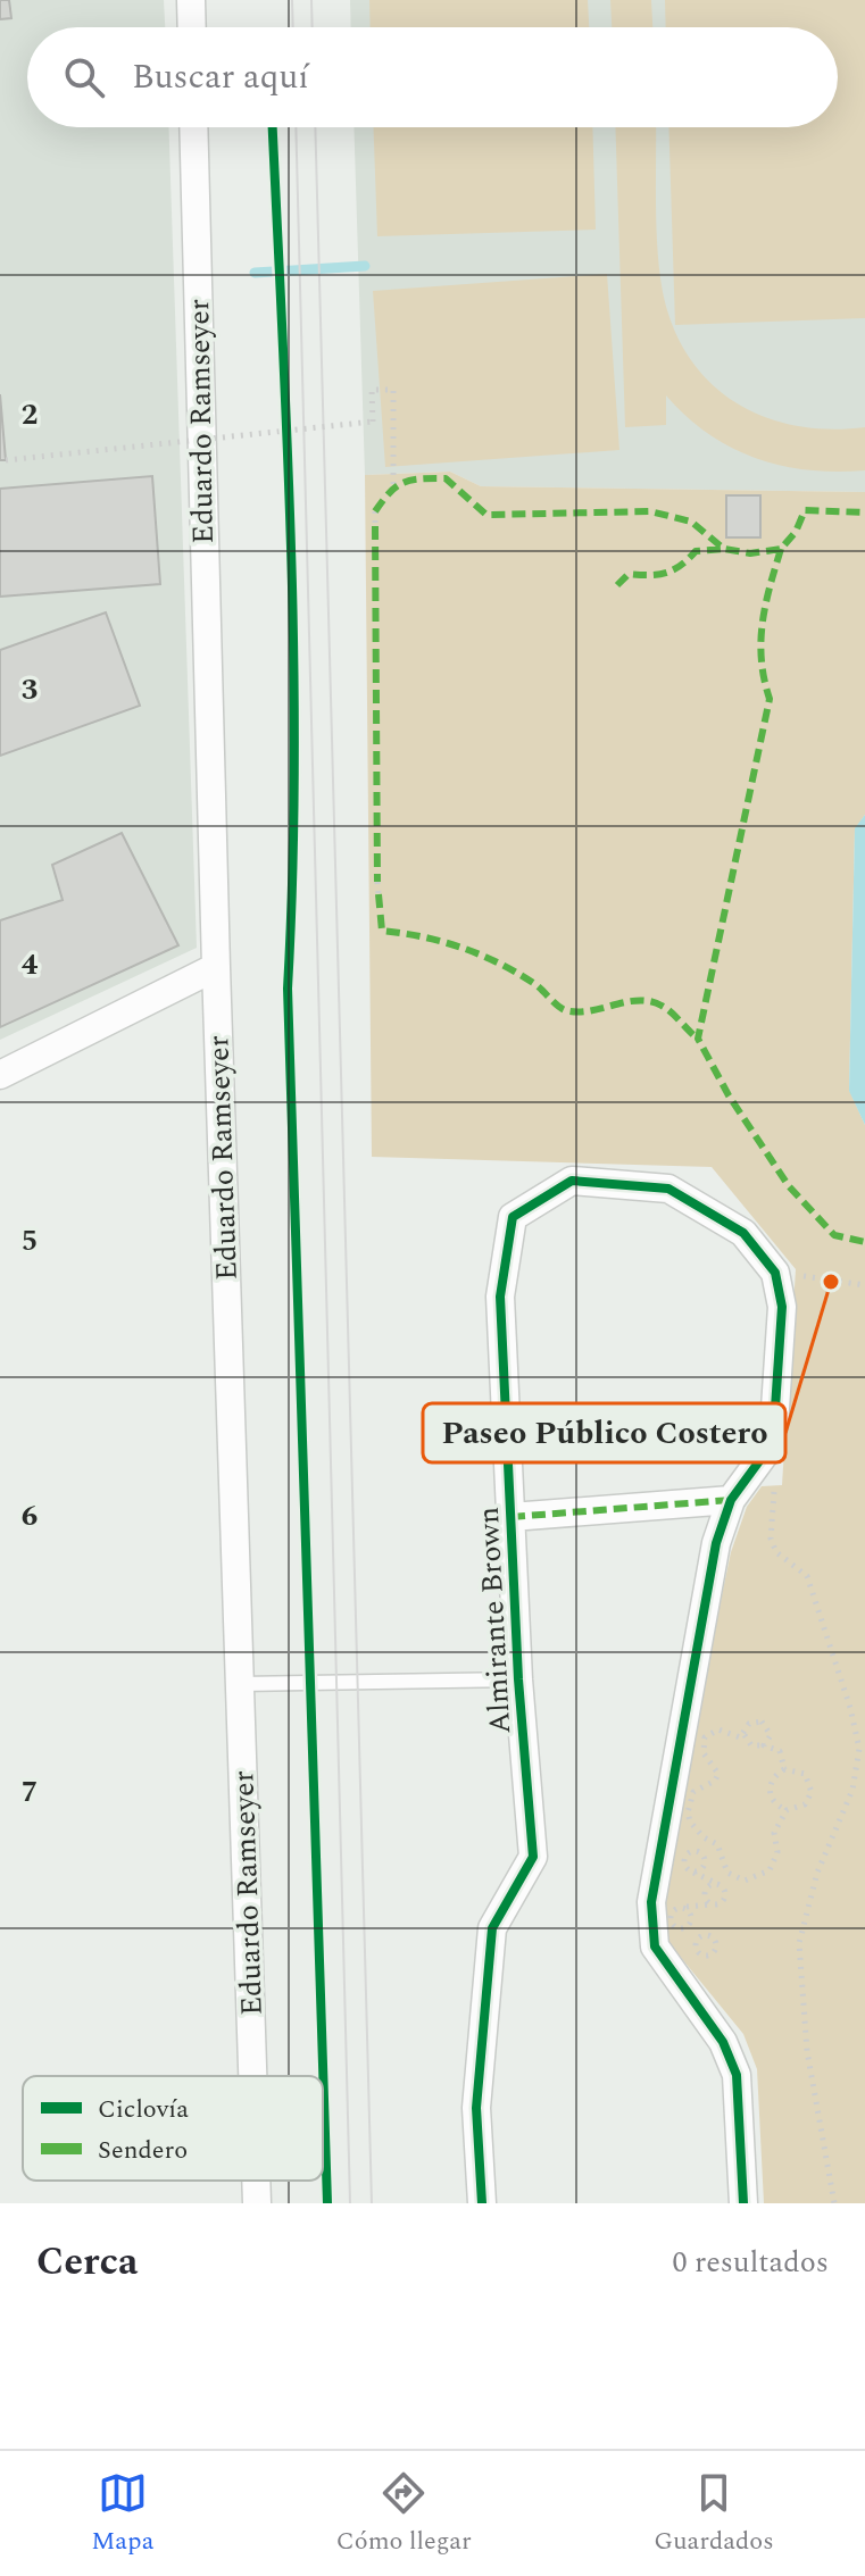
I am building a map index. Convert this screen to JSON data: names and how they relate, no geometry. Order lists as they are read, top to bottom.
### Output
{
  "streets": {
    "street": ["Eduardo Ramseyer", "Almirante Brown"]
  },
  "places": ["Paseo Público Costero"],
  "legend": ["Ciclovía", "Sendero"],
  "page": {
    "search": "Buscar aquí",
    "heading": ["Cerca", "0 resultados"],
    "nav": ["Mapa", "Cómo llegar", "Guardados"]
  },
  "grid": {
    "rows": [
      "2",
      "3",
      "4",
      "5",
      "6",
      "7"
    ]
  }
}
